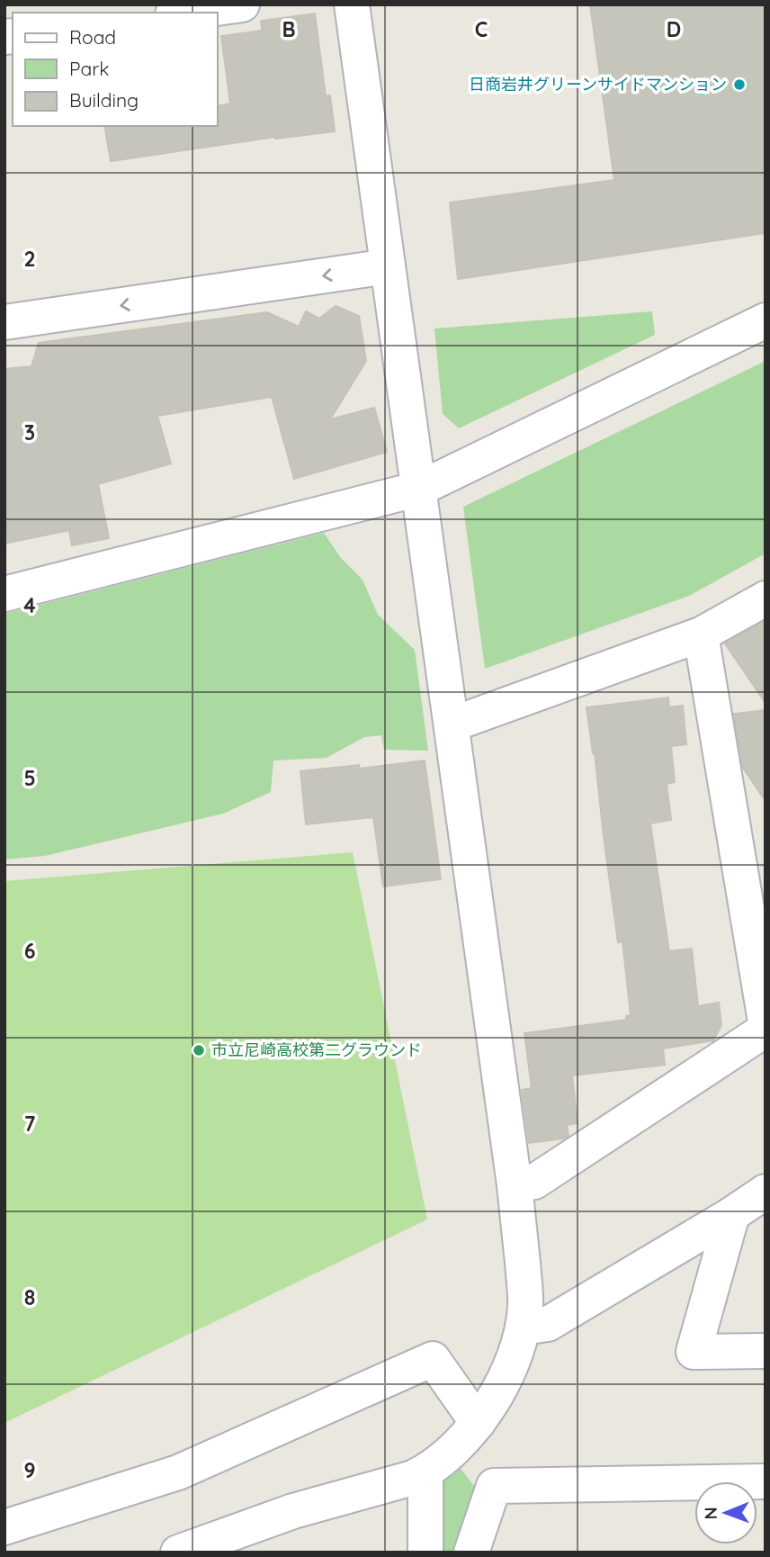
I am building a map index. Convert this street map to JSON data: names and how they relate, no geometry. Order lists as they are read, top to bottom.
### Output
{
  "places": ["日商岩井グリーンサイドマンション", "市立尼崎高校第二グラウンド"],
  "legend": ["Road", "Park", "Building"],
  "north": "left",
  "grid": {
    "columns": ["B", "C", "D"],
    "rows": [
      "2",
      "3",
      "4",
      "5",
      "6",
      "7",
      "8",
      "9"
    ]
  }
}
